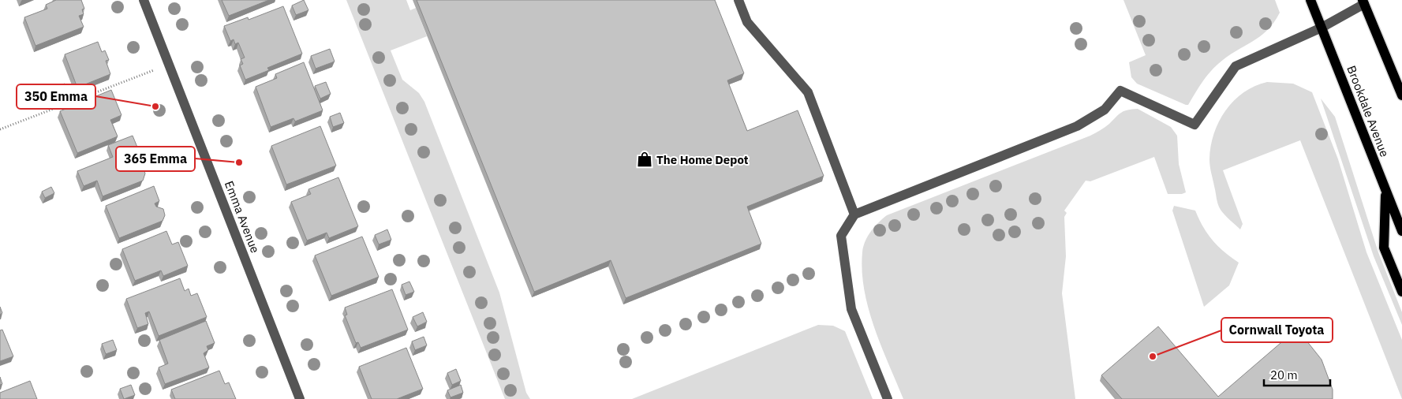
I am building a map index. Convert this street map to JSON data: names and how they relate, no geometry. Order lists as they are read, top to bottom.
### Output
{
  "streets": {
    "main road": ["Brookdale Avenue"],
    "street": ["Emma Avenue"]
  },
  "places": {
    "other": ["350 Emma", "365 Emma", "Cornwall Toyota"],
    "shop": ["The Home Depot"]
  },
  "scale_bar": "20 m"
}
